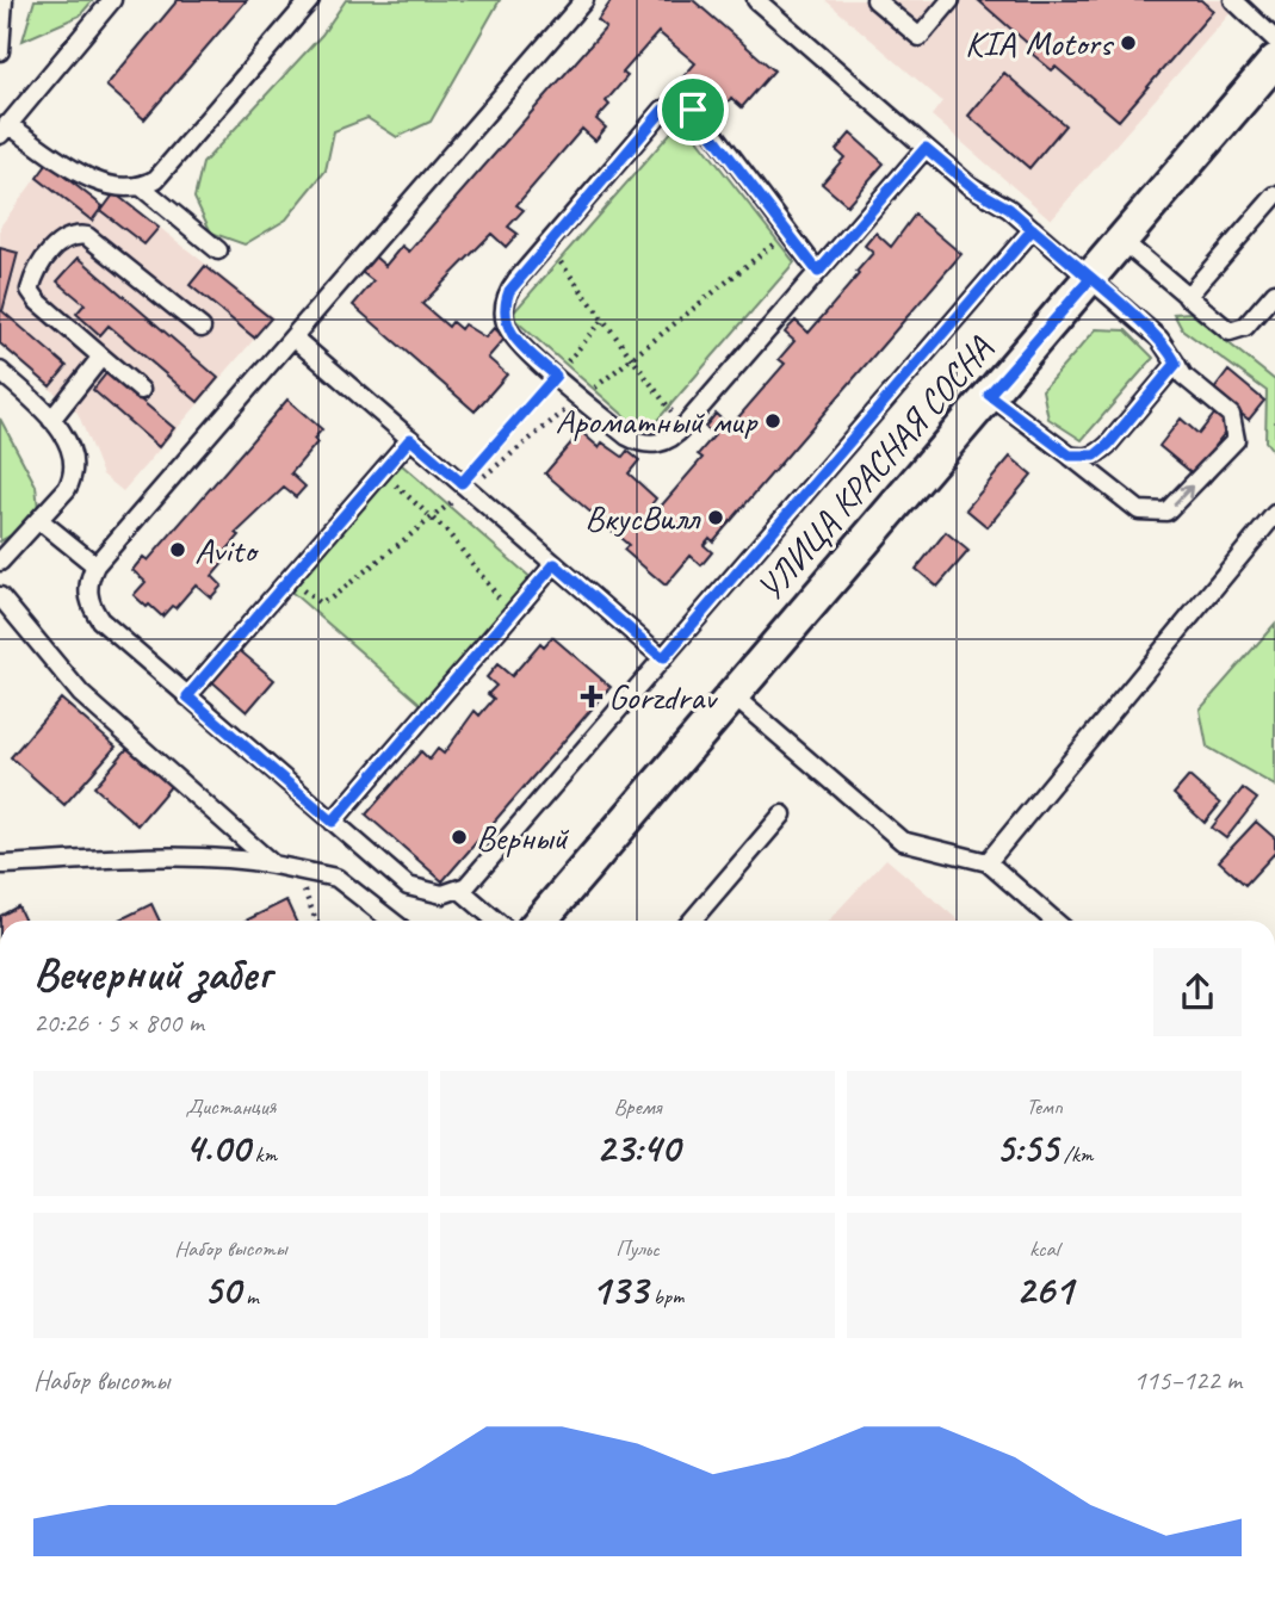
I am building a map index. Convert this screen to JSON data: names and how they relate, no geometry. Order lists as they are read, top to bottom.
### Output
{
  "streets": {
    "street": ["УЛИЦА КРАСНАЯ СОСНА"]
  },
  "places": {
    "other": [
      "KIA Motors",
      "Ароматный мир",
      "ВкусВилл",
      "Avito",
      "Верный"
    ],
    "health": ["Gorzdrav"]
  },
  "page": {
    "heading": ["Вечерний забег", "20:26 · 5 × 800 m"],
    "stats": [
      ["Дистанция", "4.00 km"],
      ["Время", "23:40"],
      ["Темп", "5:55 /km"],
      ["Набор высоты", "50 m"],
      ["Пульс", "133 bpm"],
      ["kcal", "261"]
    ],
    "chart": ["Набор высоты", "115–122 m"]
  }
}
